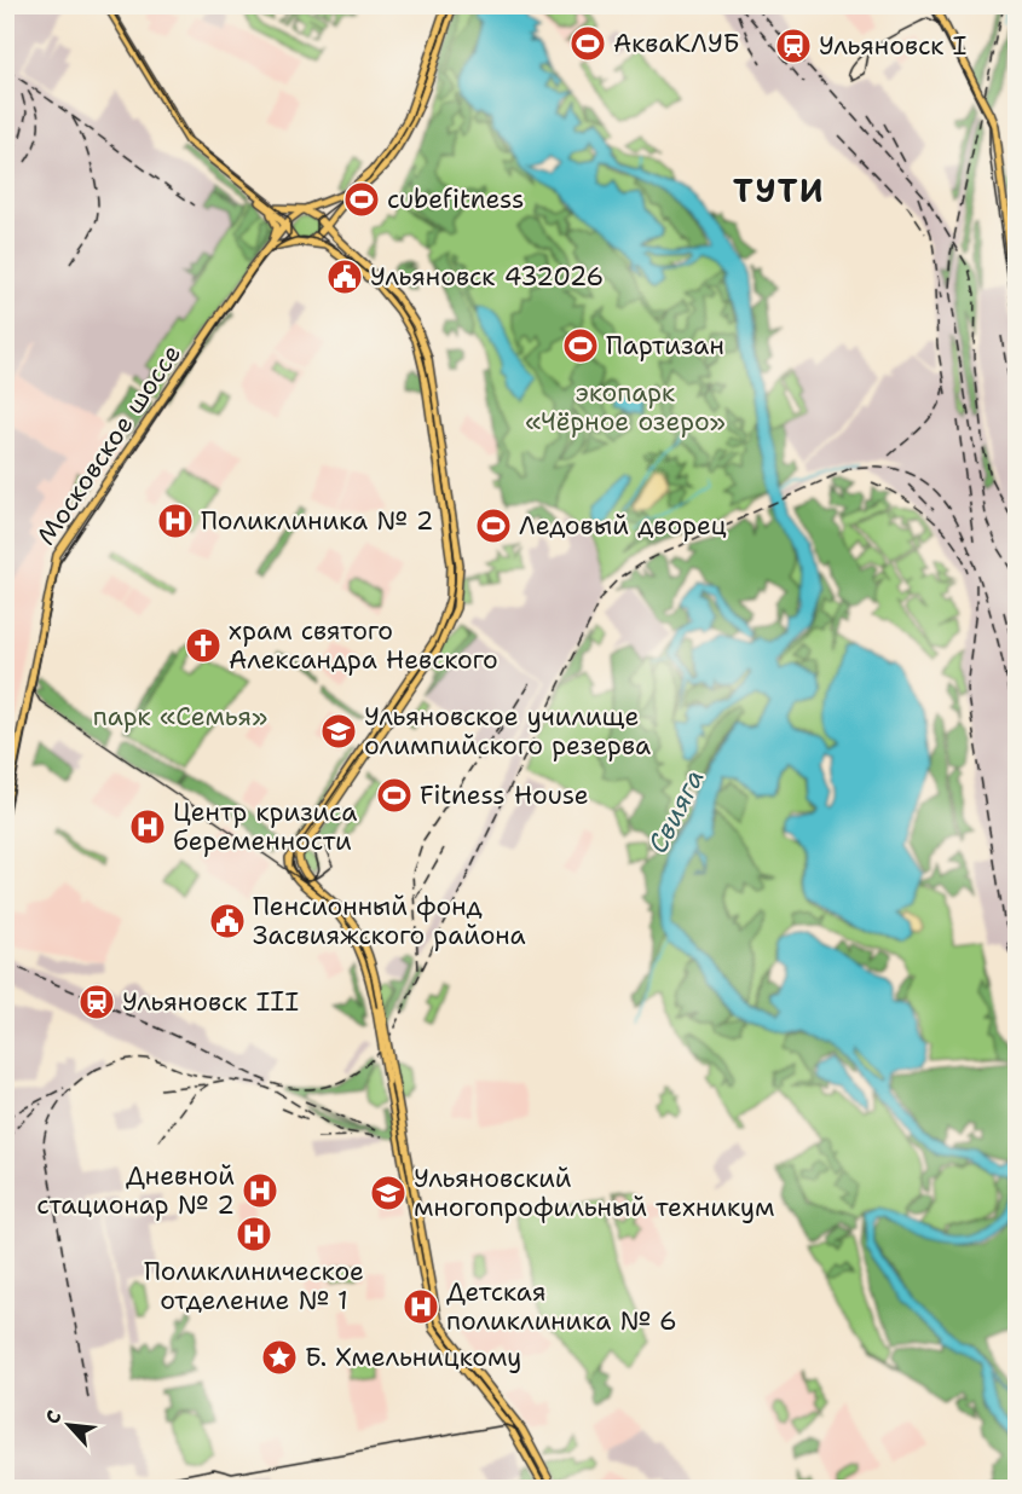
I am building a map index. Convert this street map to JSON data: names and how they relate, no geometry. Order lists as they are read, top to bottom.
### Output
{
  "streets": {
    "main road": ["Московское шоссе"]
  },
  "districts": ["ТУТИ"],
  "water": ["Свияга"],
  "parks": ["экопарк «Чёрное озеро»", "парк «Семья»"],
  "places": {
    "sports": [
      "АкваКЛУБ",
      "cubefitness",
      "Партизан",
      "Ледовый дворец",
      "Fitness House"
    ],
    "station": ["Ульяновск I", "Ульяновск III"],
    "public building": ["Ульяновск 432026", "Пенсионный фонд Засвияжского района"],
    "hospital": [
      "Поликлиника № 2",
      "Центр кризиса беременности",
      "Дневной стационар № 2",
      "Поликлиническое отделение № 1",
      "Детская поликлиника № 6"
    ],
    "church": ["храм святого Александра Невского"],
    "school or university": ["Ульяновское училище олимпийского резерва", "Ульяновский многопрофильный техникум"],
    "place": ["Б. Хмельницкому"]
  },
  "north": "top left"
}
